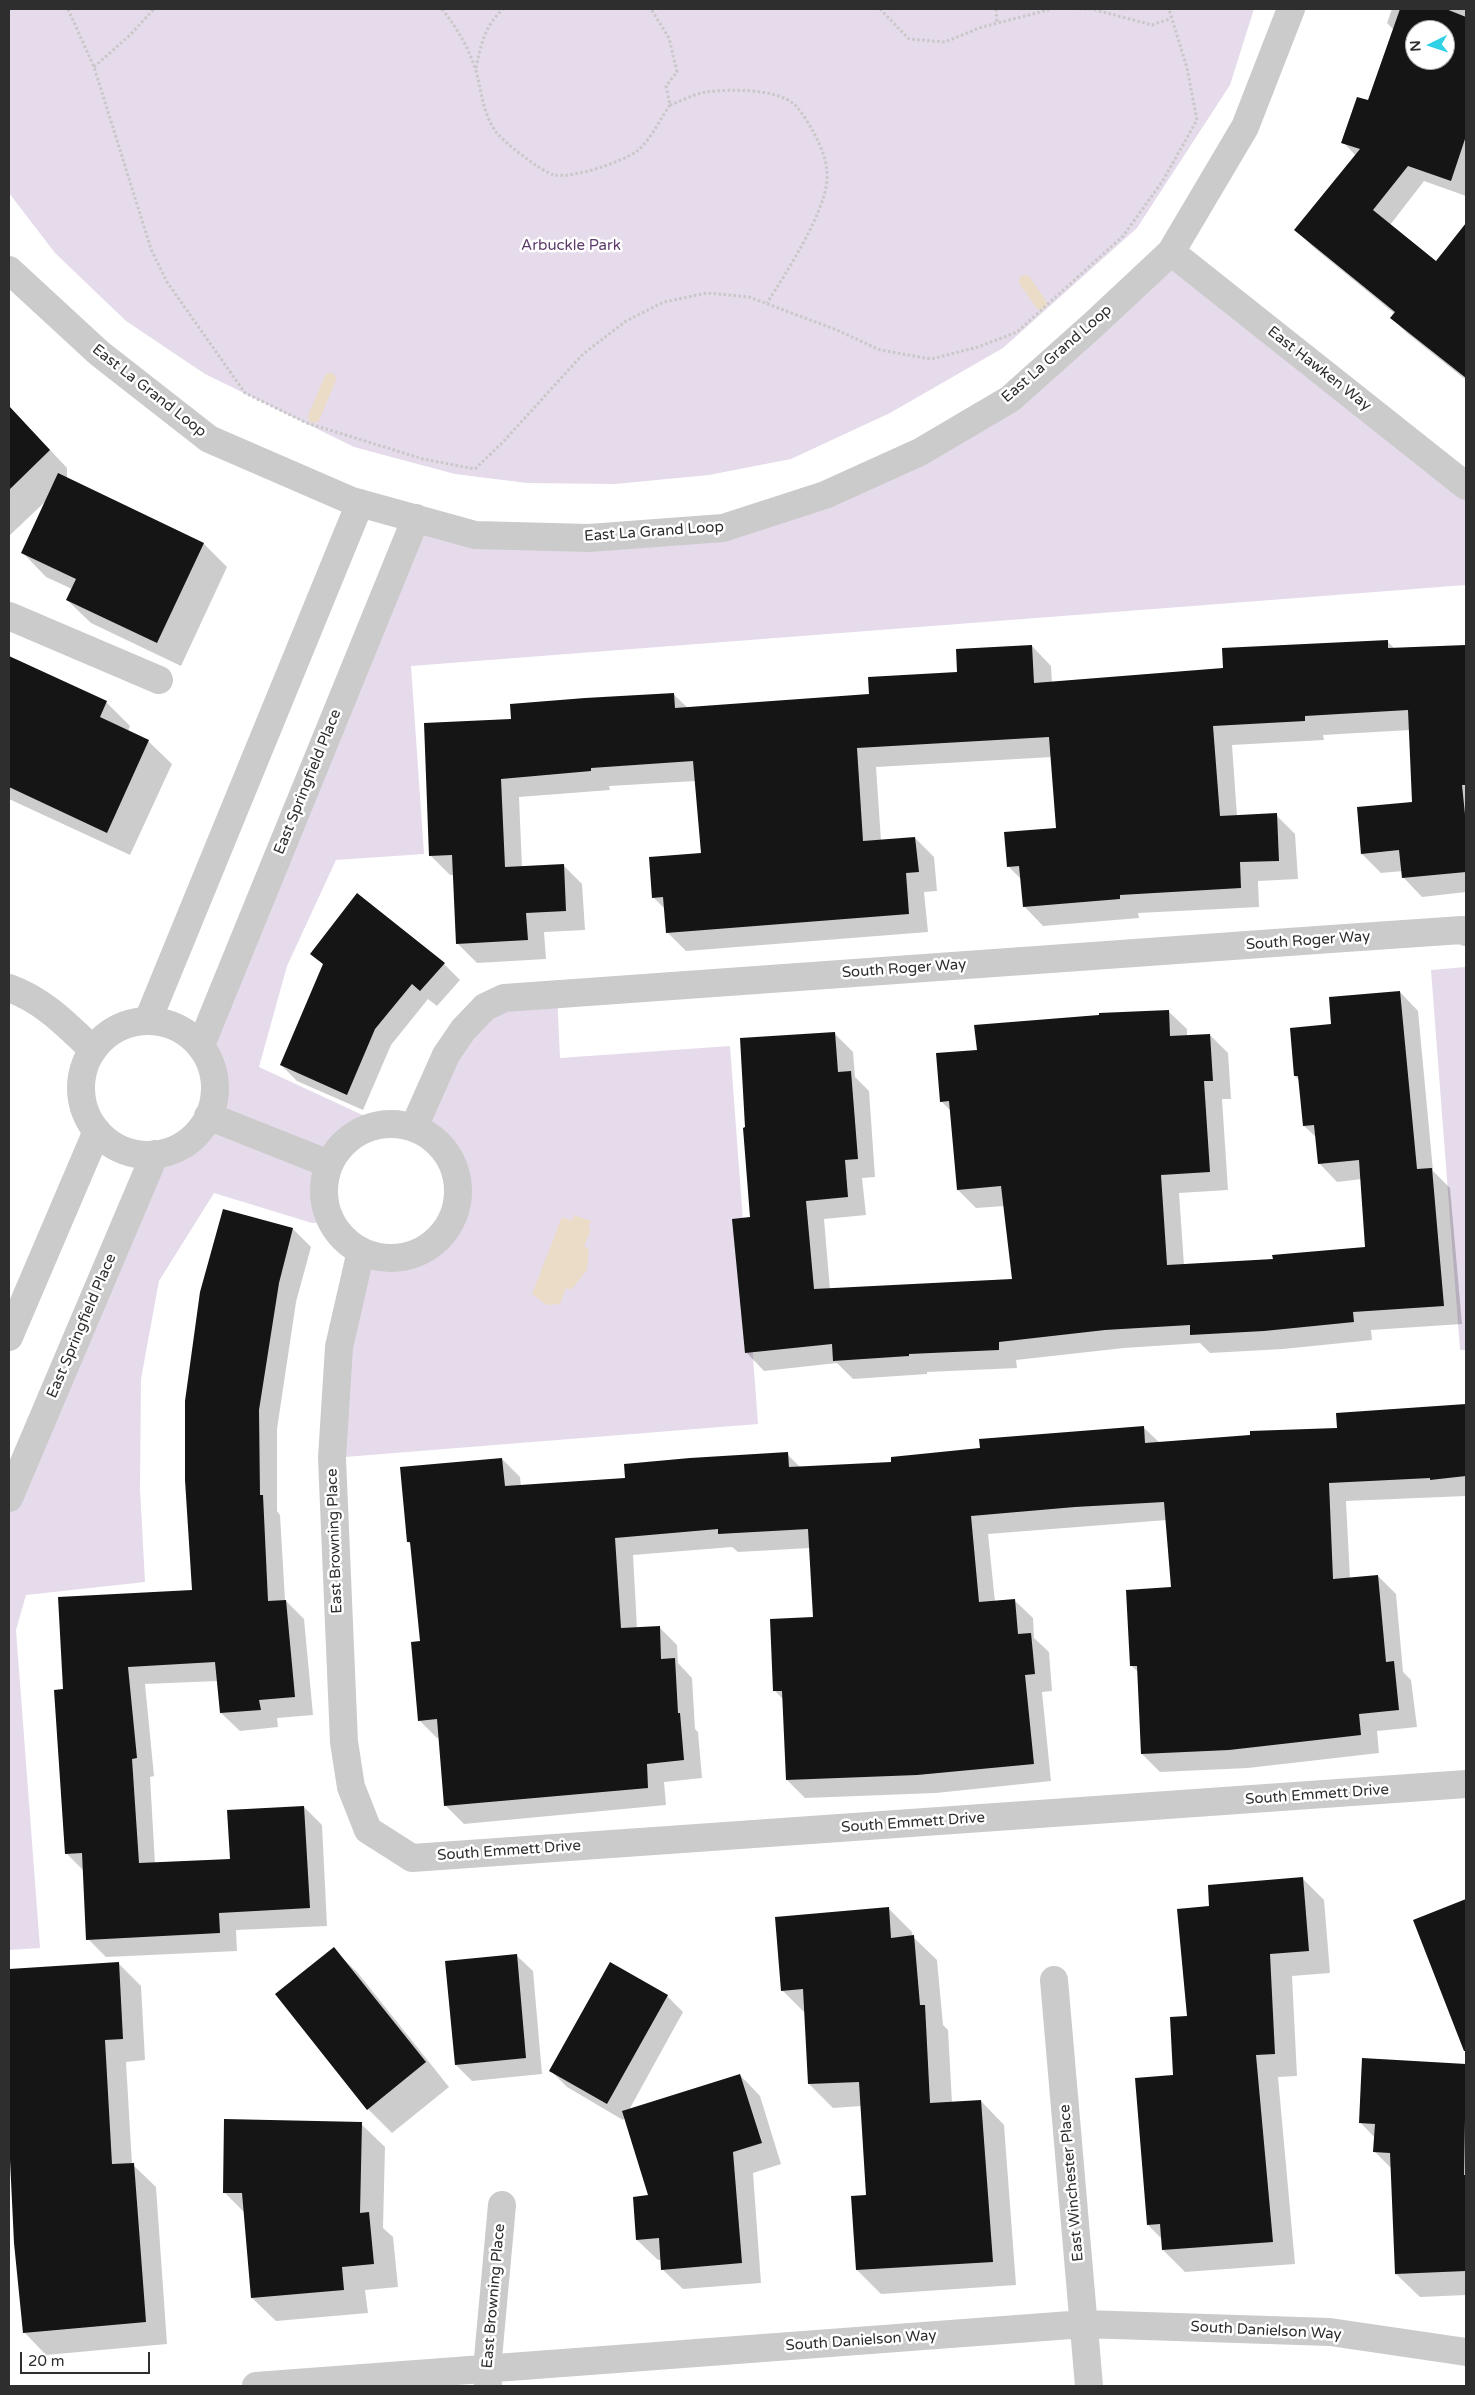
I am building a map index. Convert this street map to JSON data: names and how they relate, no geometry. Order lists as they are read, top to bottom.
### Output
{
  "streets": {
    "street": [
      "East La Grand Loop",
      "East Hawken Way",
      "East Springfield Place",
      "South Roger Way",
      "East Browning Place",
      "South Emmett Drive",
      "East Winchester Place",
      "South Danielson Way"
    ]
  },
  "crossings": [
    ["East La Grand Loop", "East Hawken Way"],
    ["East La Grand Loop", "East Springfield Place"],
    ["South Roger Way", "East Browning Place"],
    ["East Browning Place", "South Emmett Drive"],
    ["East Browning Place", "South Danielson Way"],
    ["East Winchester Place", "South Danielson Way"]
  ],
  "parks": ["Arbuckle Park"],
  "scale_bar": "20 m",
  "north": "left"
}
